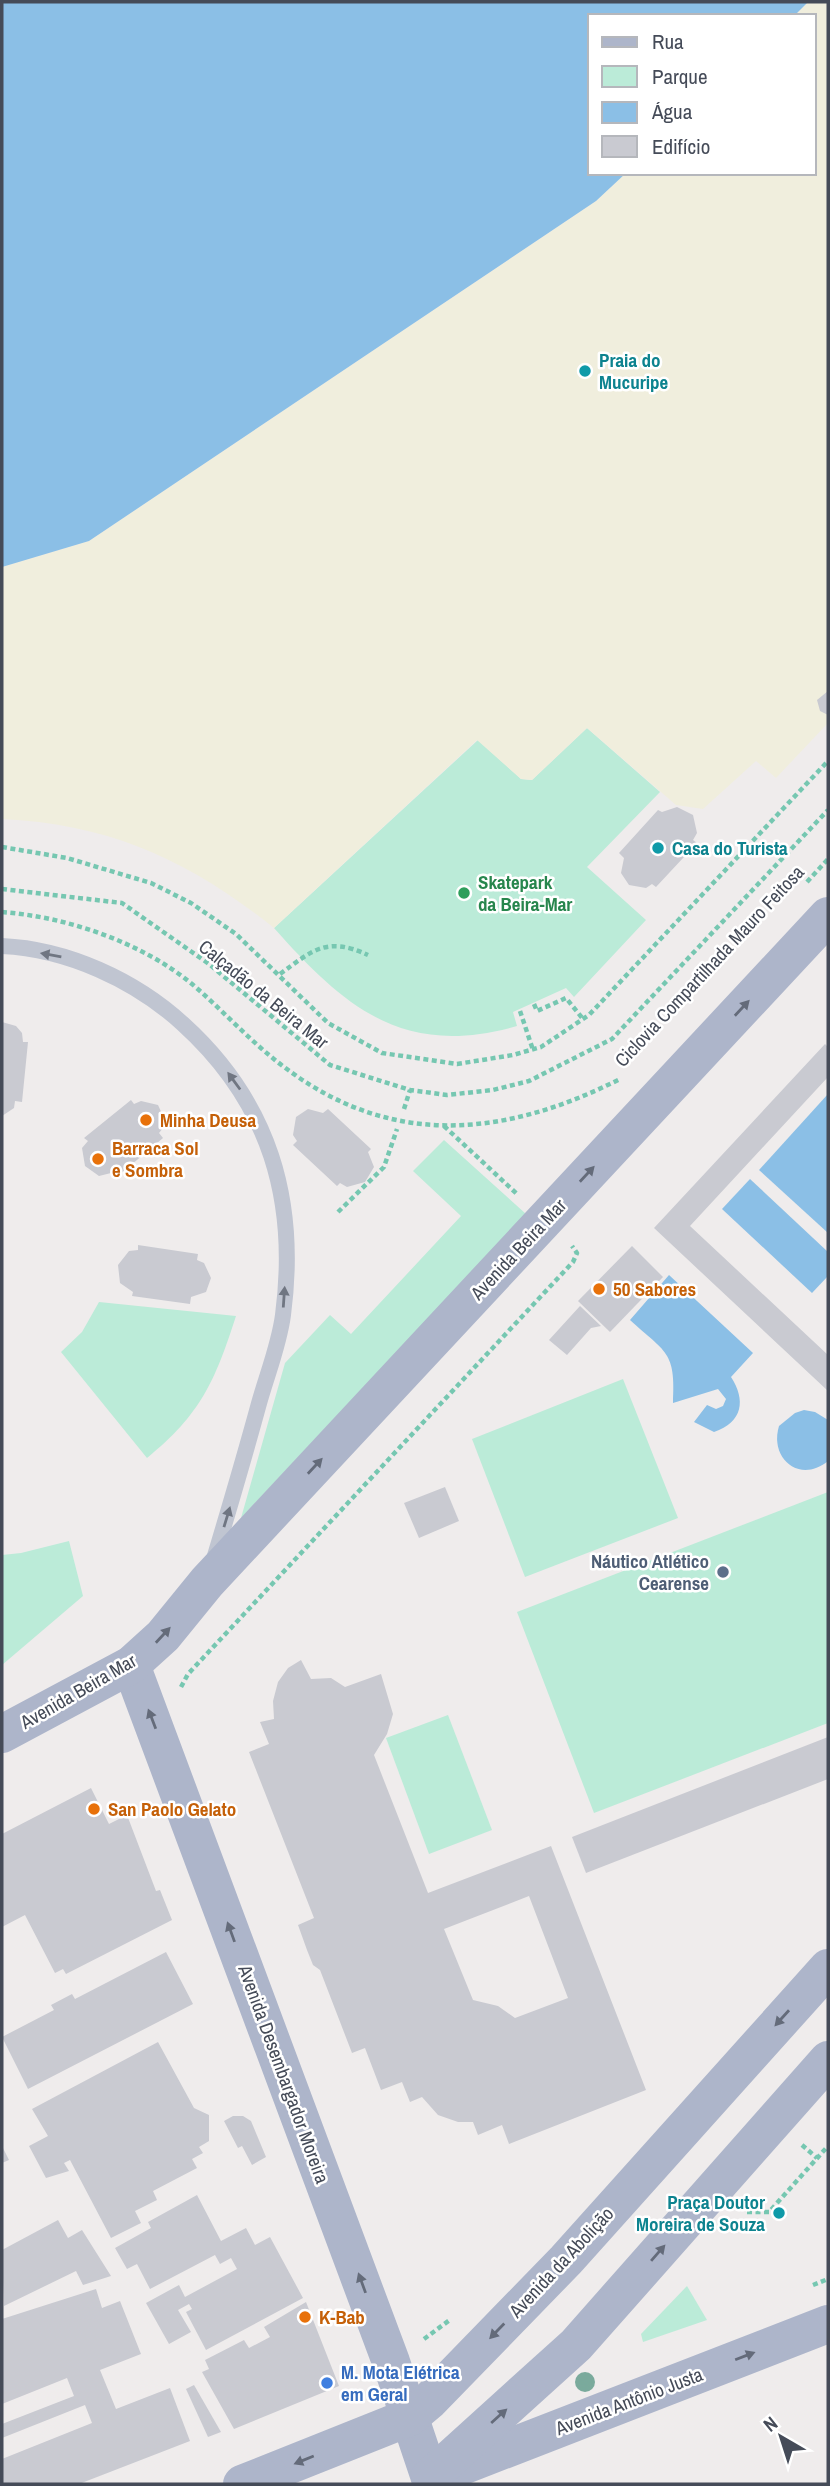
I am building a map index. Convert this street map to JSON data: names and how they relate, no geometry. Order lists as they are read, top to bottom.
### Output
{
  "streets": {
    "main road": [
      "Avenida Beira Mar",
      "Avenida Desembargador Moreira",
      "Avenida da Abolição",
      "Avenida Antônio Justa"
    ],
    "path": ["Ciclovia Compartilhada Mauro Feitosa", "Calçadão da Beira Mar"]
  },
  "crossings": [
    ["Avenida Beira Mar", "Avenida Desembargador Moreira"],
    ["Avenida Desembargador Moreira", "Avenida da Abolição"],
    ["Avenida Desembargador Moreira", "Avenida Antônio Justa"]
  ],
  "one_way": ["Avenida Beira Mar", "Avenida Desembargador Moreira"],
  "places": [
    "Praia do Mucuripe",
    "Casa do Turista",
    "Skatepark da Beira-Mar",
    "Minha Deusa",
    "Barraca Sol e Sombra",
    "50 Sabores",
    "Náutico Atlético Cearense",
    "San Paolo Gelato",
    "Praça Doutor Moreira de Souza",
    "K-Bab",
    "M. Mota Elétrica em Geral"
  ],
  "legend": [
    "Rua",
    "Parque",
    "Água",
    "Edifício"
  ],
  "north": "top left"
}
